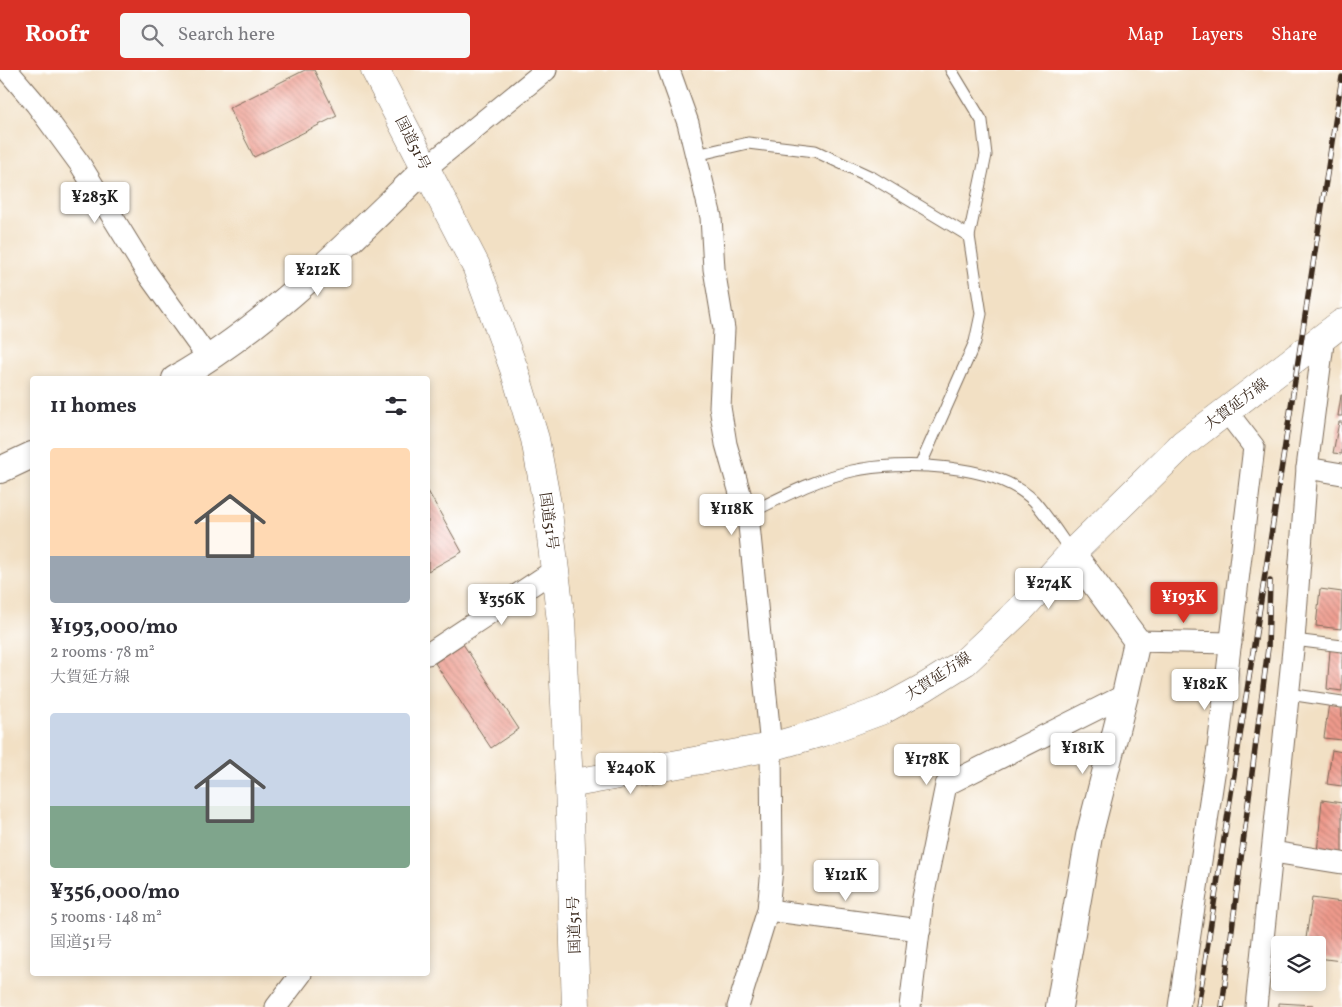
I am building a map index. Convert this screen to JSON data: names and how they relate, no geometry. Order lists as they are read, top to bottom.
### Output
{
  "streets": {
    "main road": ["国道51号", "大賀延方線"]
  },
  "crossings": [
    ["国道51号", "大賀延方線"]
  ],
  "page": {
    "header": "Roofr",
    "search": "Search here",
    "nav": ["Map", "Layers", "Share"],
    "price": [
      "¥283K",
      "¥212K",
      "¥118K",
      "¥274K",
      "¥193K",
      "¥356K",
      "¥182K",
      "¥181K",
      "¥178K",
      "¥240K",
      "¥121K"
    ],
    "heading": "11 homes",
    "list": [
      {
        "name": "¥193,000/mo",
        "note": "2 rooms · 78 m² · 大賀延方線"
      },
      {
        "name": "¥356,000/mo",
        "note": "5 rooms · 148 m² · 国道51号"
      }
    ]
  }
}
